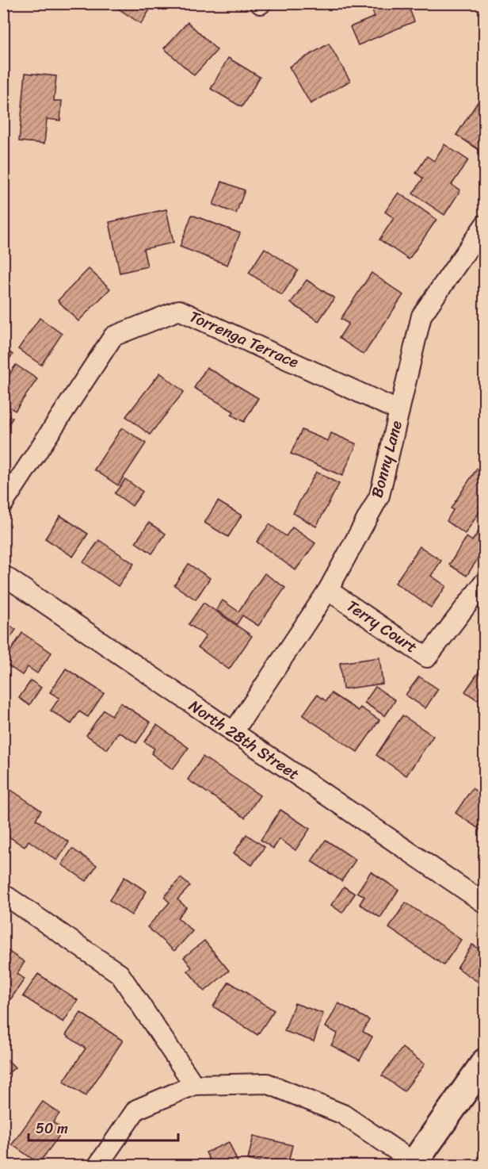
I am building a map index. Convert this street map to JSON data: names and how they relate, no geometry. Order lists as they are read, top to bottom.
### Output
{
  "streets": {
    "street": [
      "Torrenga Terrace",
      "Bonny Lane",
      "Terry Court",
      "North 28th Street"
    ]
  },
  "crossings": [
    ["Torrenga Terrace", "Bonny Lane"],
    ["Bonny Lane", "Terry Court"],
    ["Bonny Lane", "North 28th Street"]
  ],
  "scale_bar": "50 m"
}
